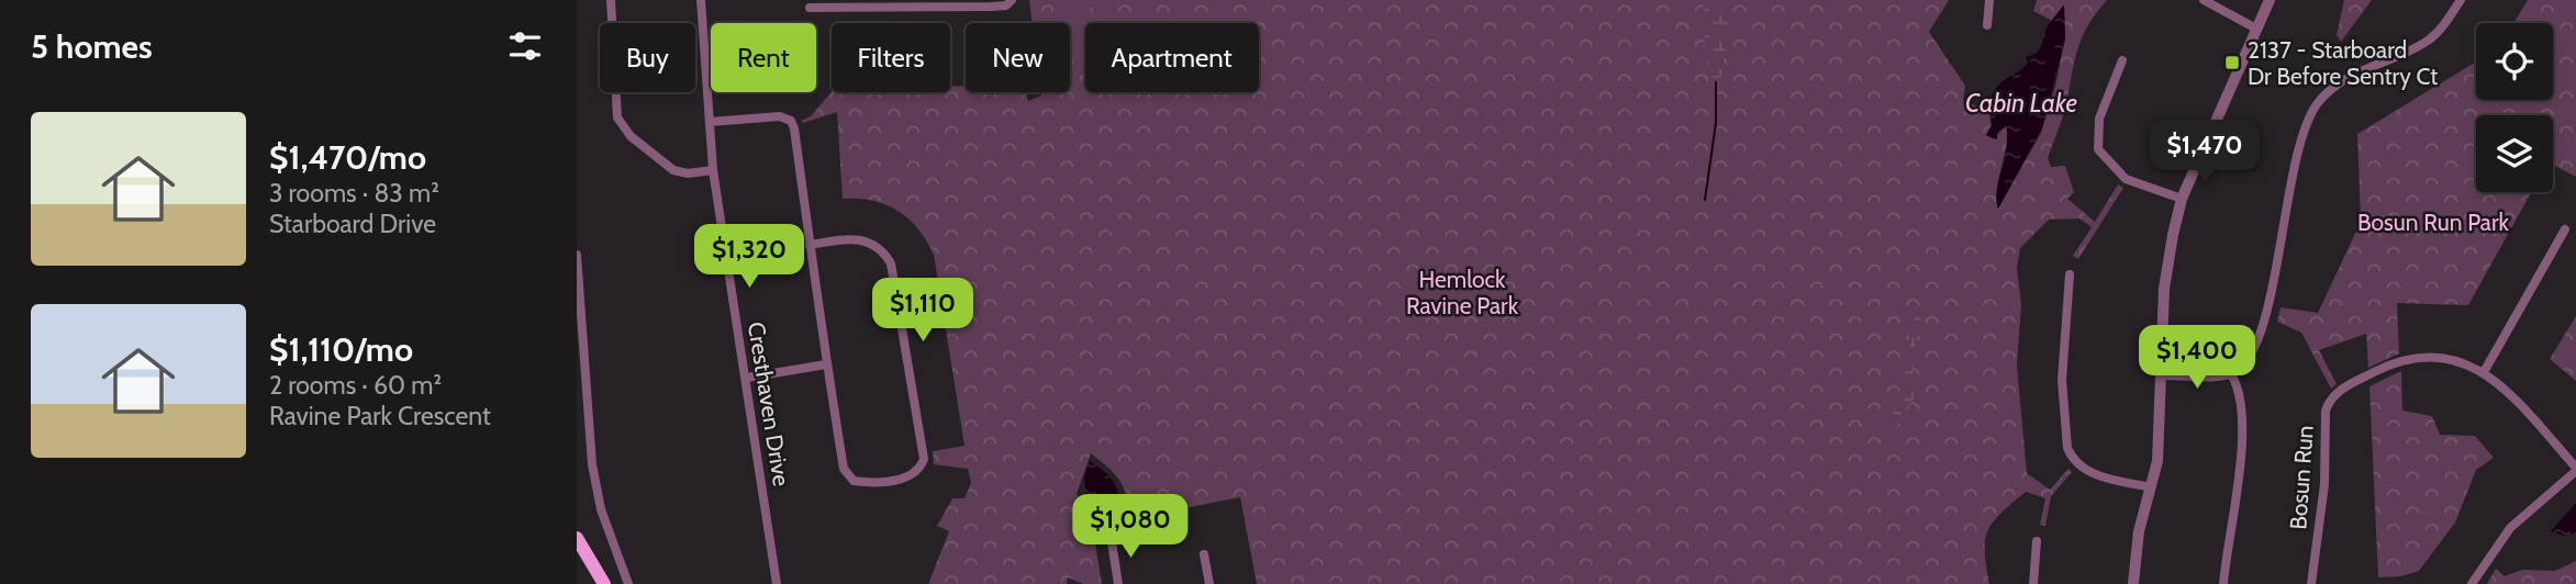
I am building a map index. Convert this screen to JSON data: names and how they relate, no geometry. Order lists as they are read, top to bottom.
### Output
{
  "streets": {
    "street": ["Cresthaven Drive", "Bosun Run"]
  },
  "water": ["Cabin Lake"],
  "parks": ["Bosun Run Park", "Hemlock Ravine Park"],
  "places": {
    "transit": ["2137 - Starboard Dr Before Sentry Ct"]
  },
  "page": {
    "heading": "5 homes",
    "chip": [
      "Buy",
      "Rent",
      "Filters",
      "New",
      "Apartment"
    ],
    "list": [
      {
        "name": "$1,470/mo",
        "note": "3 rooms · 83 m² · Starboard Drive"
      },
      {
        "name": "$1,110/mo",
        "note": "2 rooms · 60 m² · Ravine Park Crescent"
      }
    ],
    "price": [
      "$1,470",
      "$1,320",
      "$1,110",
      "$1,400",
      "$1,080"
    ]
  }
}
